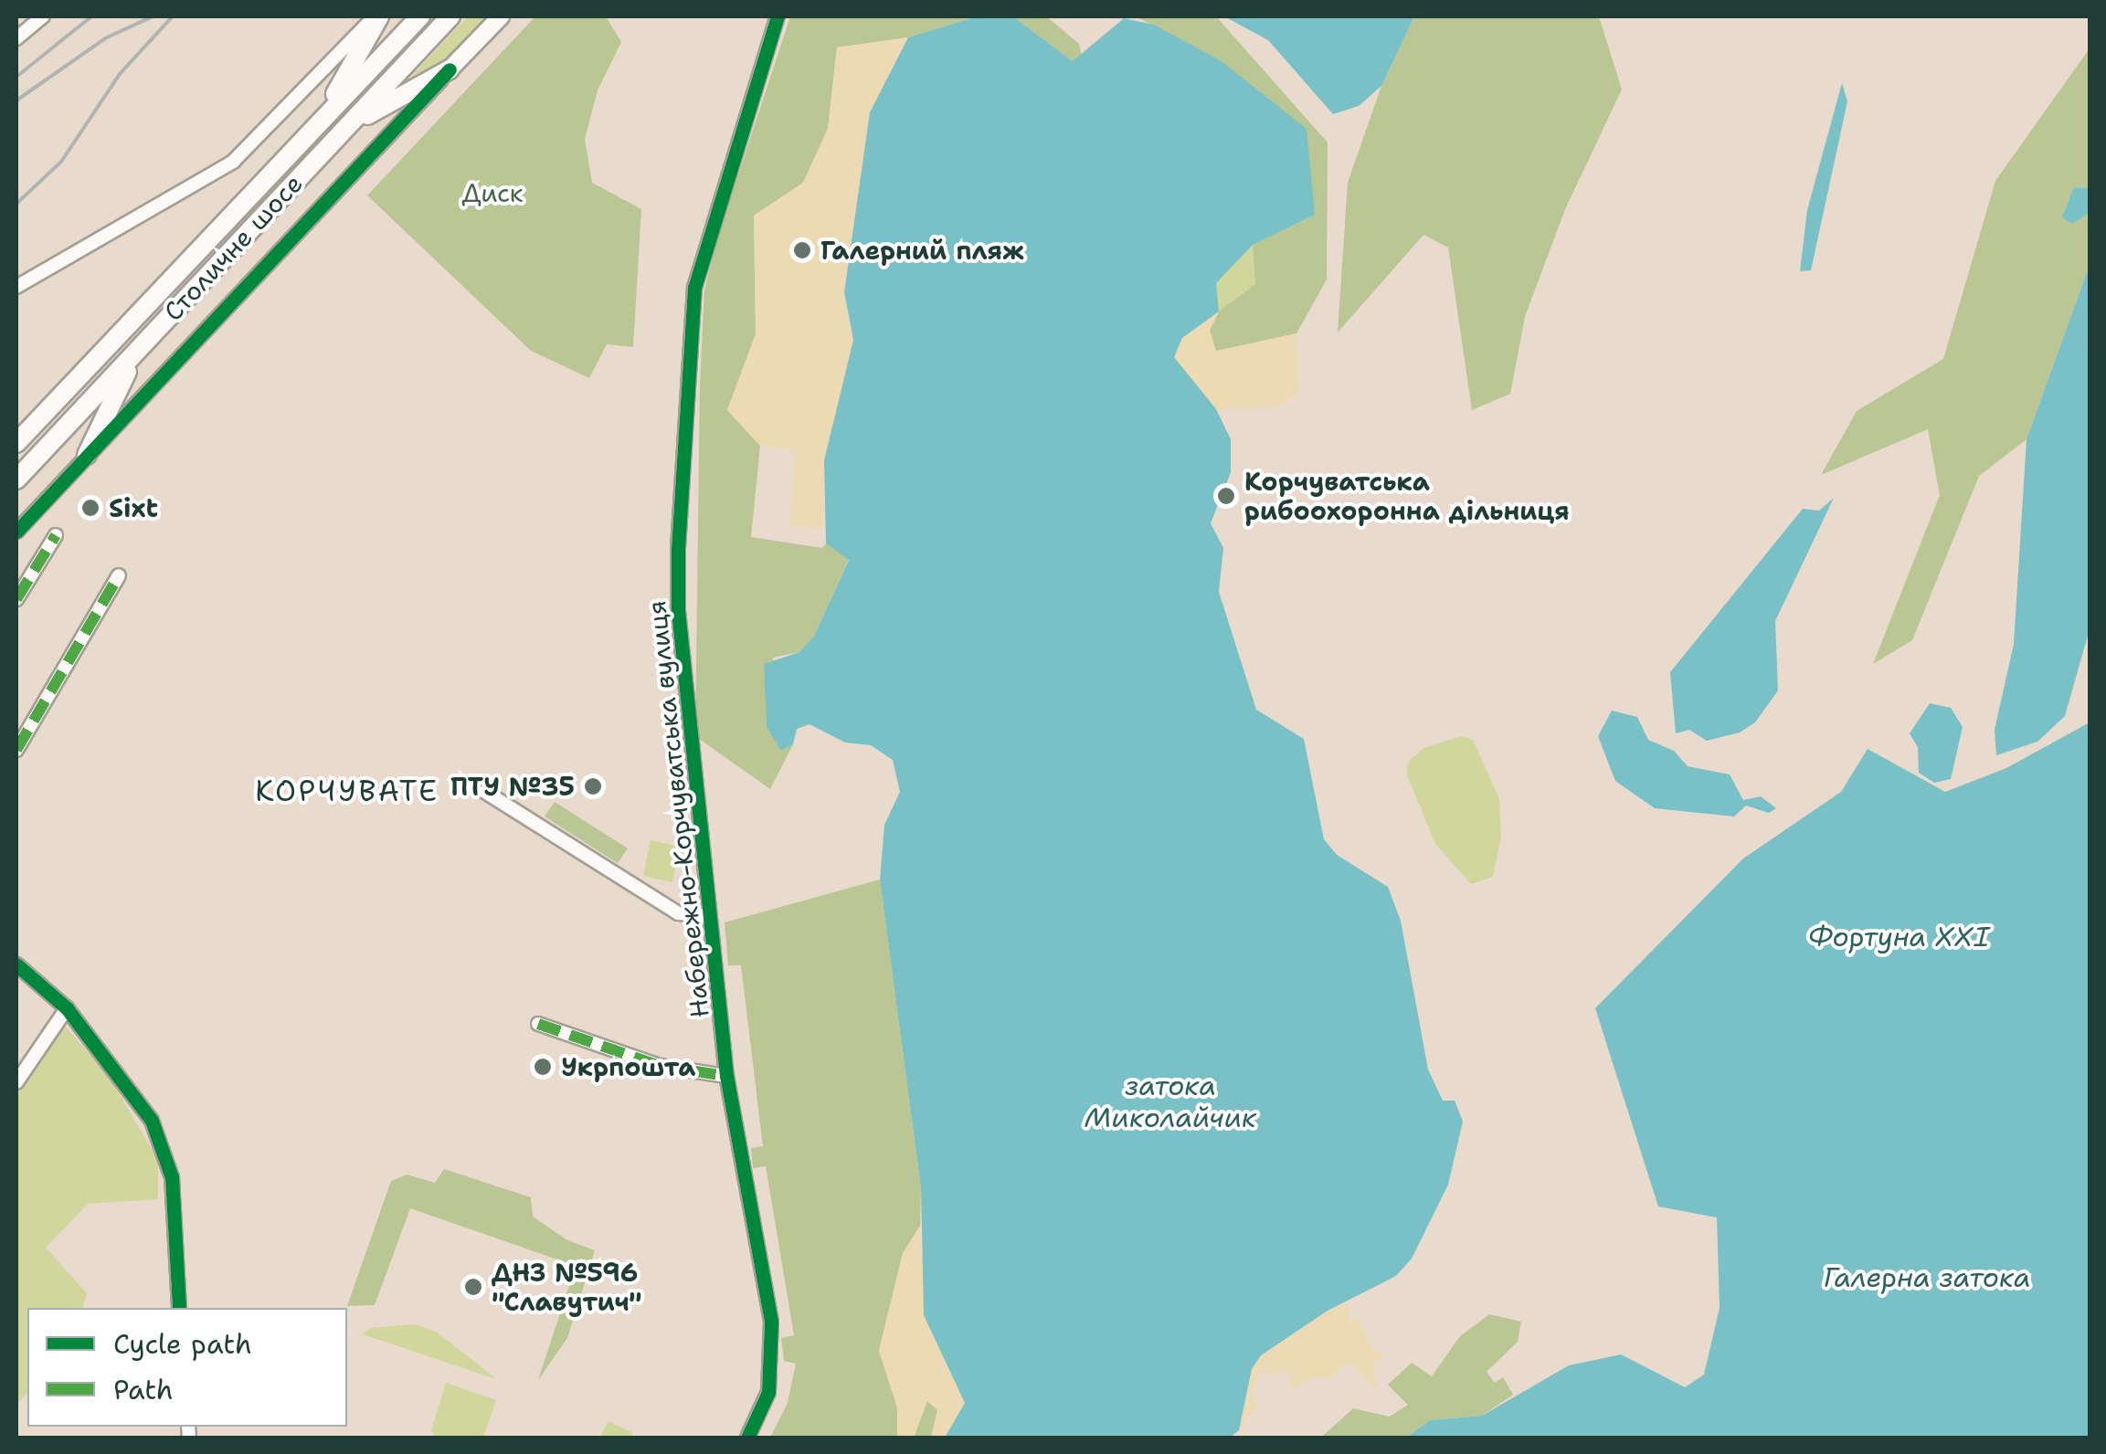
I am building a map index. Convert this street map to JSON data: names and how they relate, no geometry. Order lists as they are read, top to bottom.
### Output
{
  "streets": {
    "highway": ["Столичне шосе"],
    "street": ["Набережно-Корчуватська вулиця"]
  },
  "districts": ["КОРЧУВАТЕ"],
  "water": ["Фортуна XXI", "затока Миколайчик", "Галерна затока"],
  "parks": ["Диск"],
  "places": [
    "Галерний пляж",
    "Корчуватська рибоохоронна дільниця",
    "Sixt",
    "ПТУ №35",
    "Укрпошта",
    "ДНЗ №596 \"Славутич\""
  ],
  "legend": ["Cycle path", "Path"]
}
